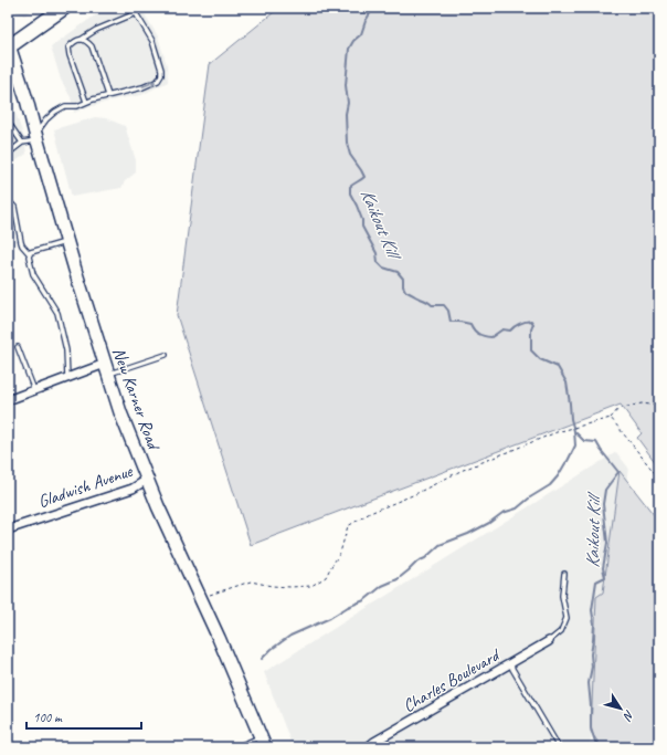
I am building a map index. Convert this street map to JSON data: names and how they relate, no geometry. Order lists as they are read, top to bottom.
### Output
{
  "streets": {
    "main road": ["New Karner Road"],
    "street": ["Gladwish Avenue", "Charles Boulevard"]
  },
  "crossings": [
    ["New Karner Road", "Gladwish Avenue"]
  ],
  "water": ["Kaikout Kill"],
  "scale_bar": "100 m",
  "north": "bottom right"
}
